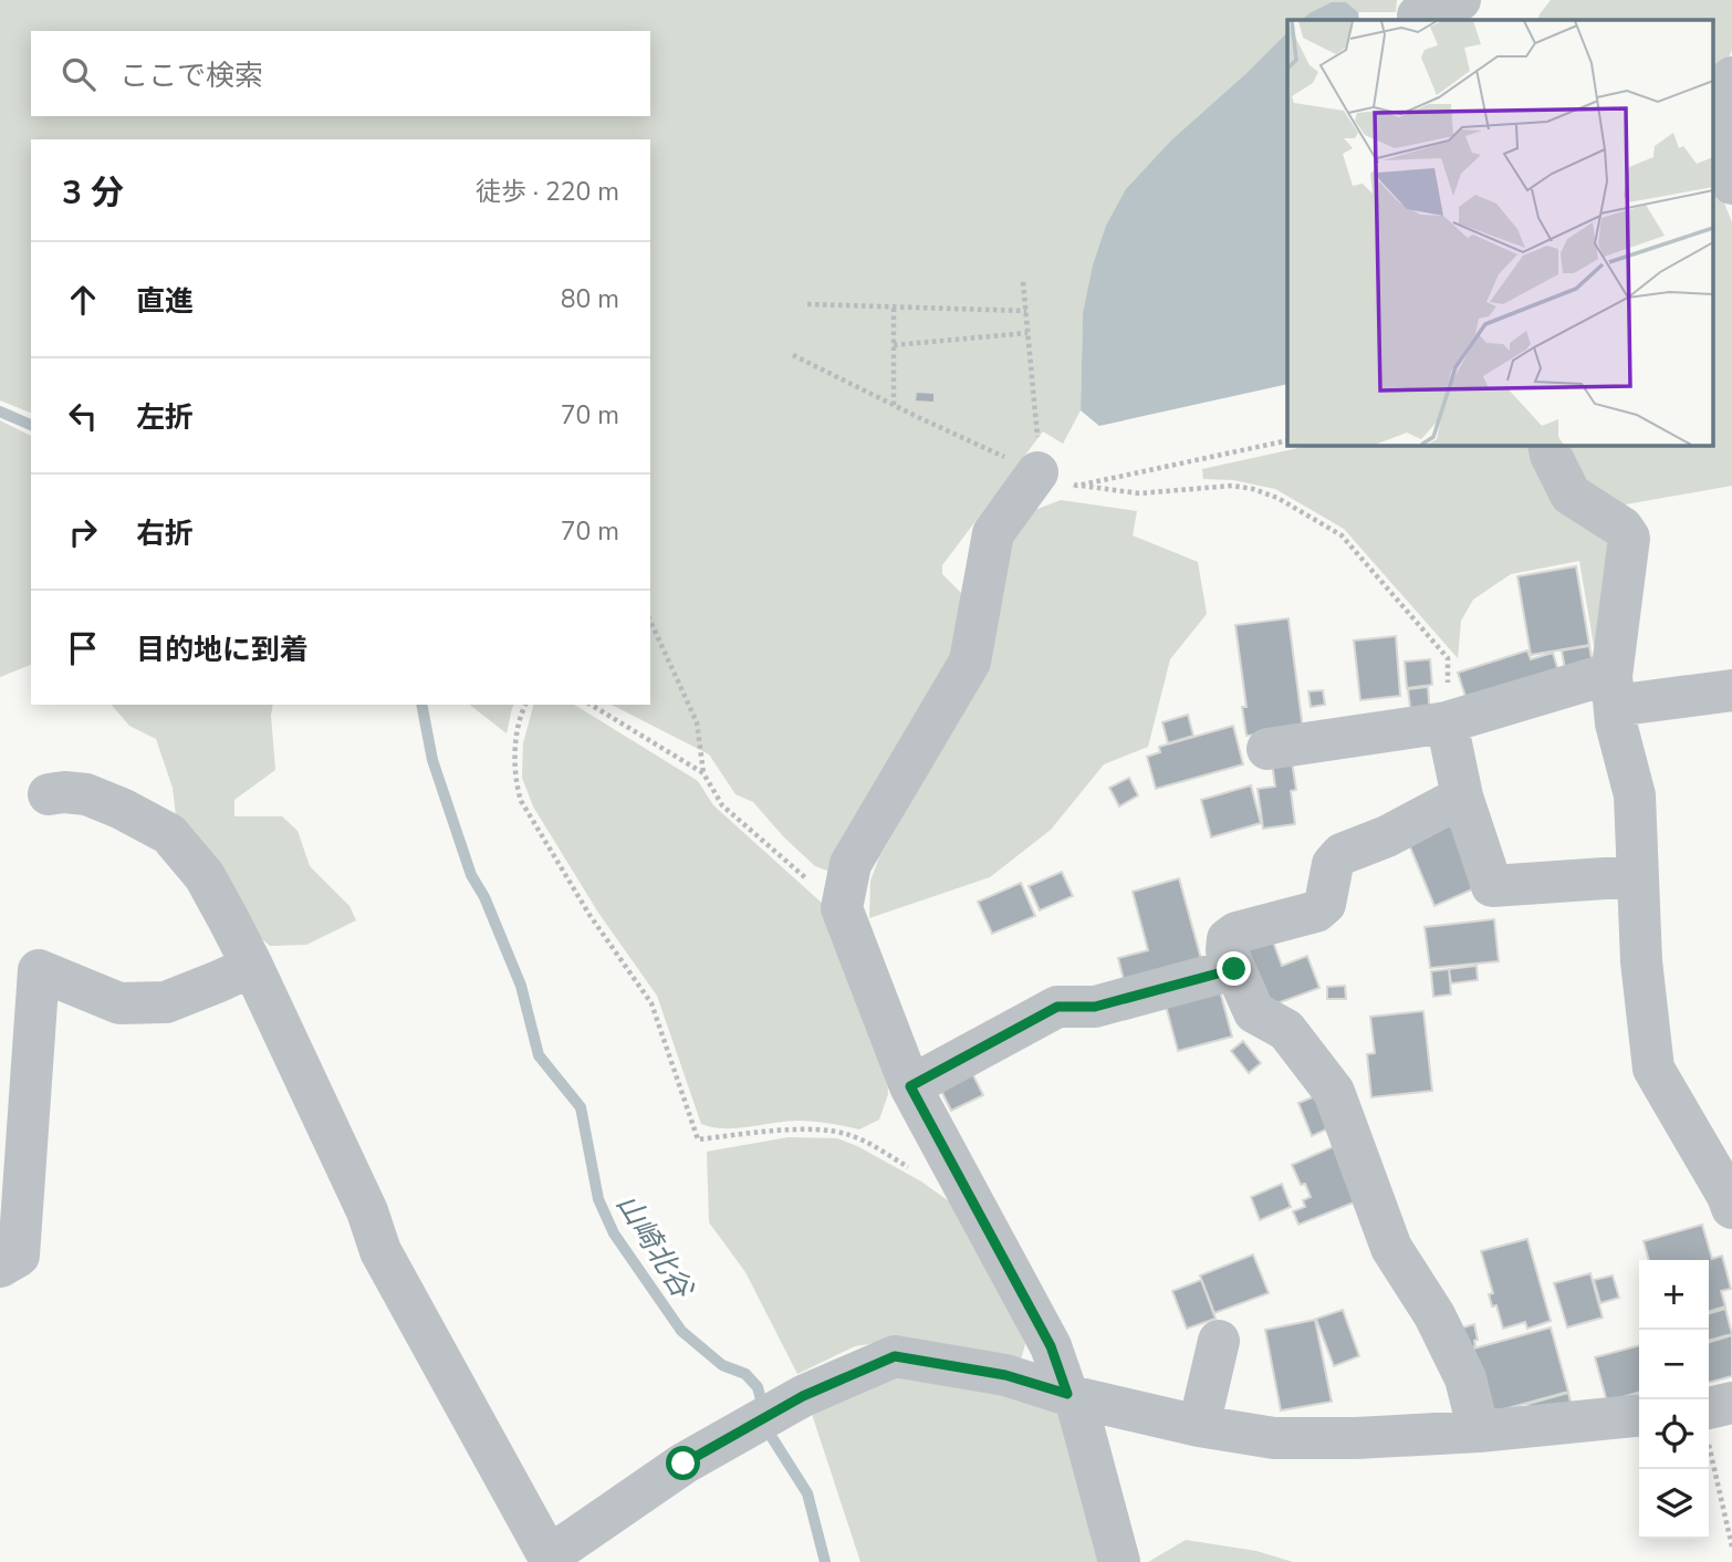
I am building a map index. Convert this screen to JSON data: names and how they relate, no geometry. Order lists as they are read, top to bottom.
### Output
{
  "water": ["山崎北谷"],
  "page": {
    "search": "ここで検索",
    "heading": ["3 分", "徒歩 · 220 m"],
    "list": [
      ["直進", "80 m"],
      ["左折", "70 m"],
      ["右折", "70 m"],
      "目的地に到着"
    ],
    "map_buttons": ["+", "−"]
  }
}
